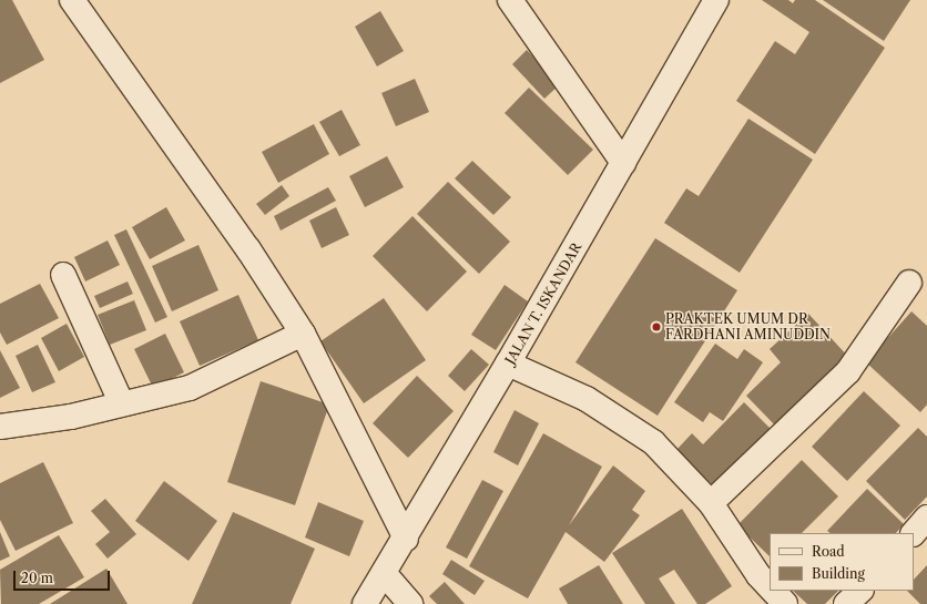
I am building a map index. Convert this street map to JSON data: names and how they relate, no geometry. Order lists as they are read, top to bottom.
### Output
{
  "streets": {
    "street": ["JALAN T. ISKANDAR"]
  },
  "places": ["PRAKTEK UMUM DR FARDHANI AMINUDDIN"],
  "legend": ["Road", "Building"],
  "scale_bar": "20 m"
}
